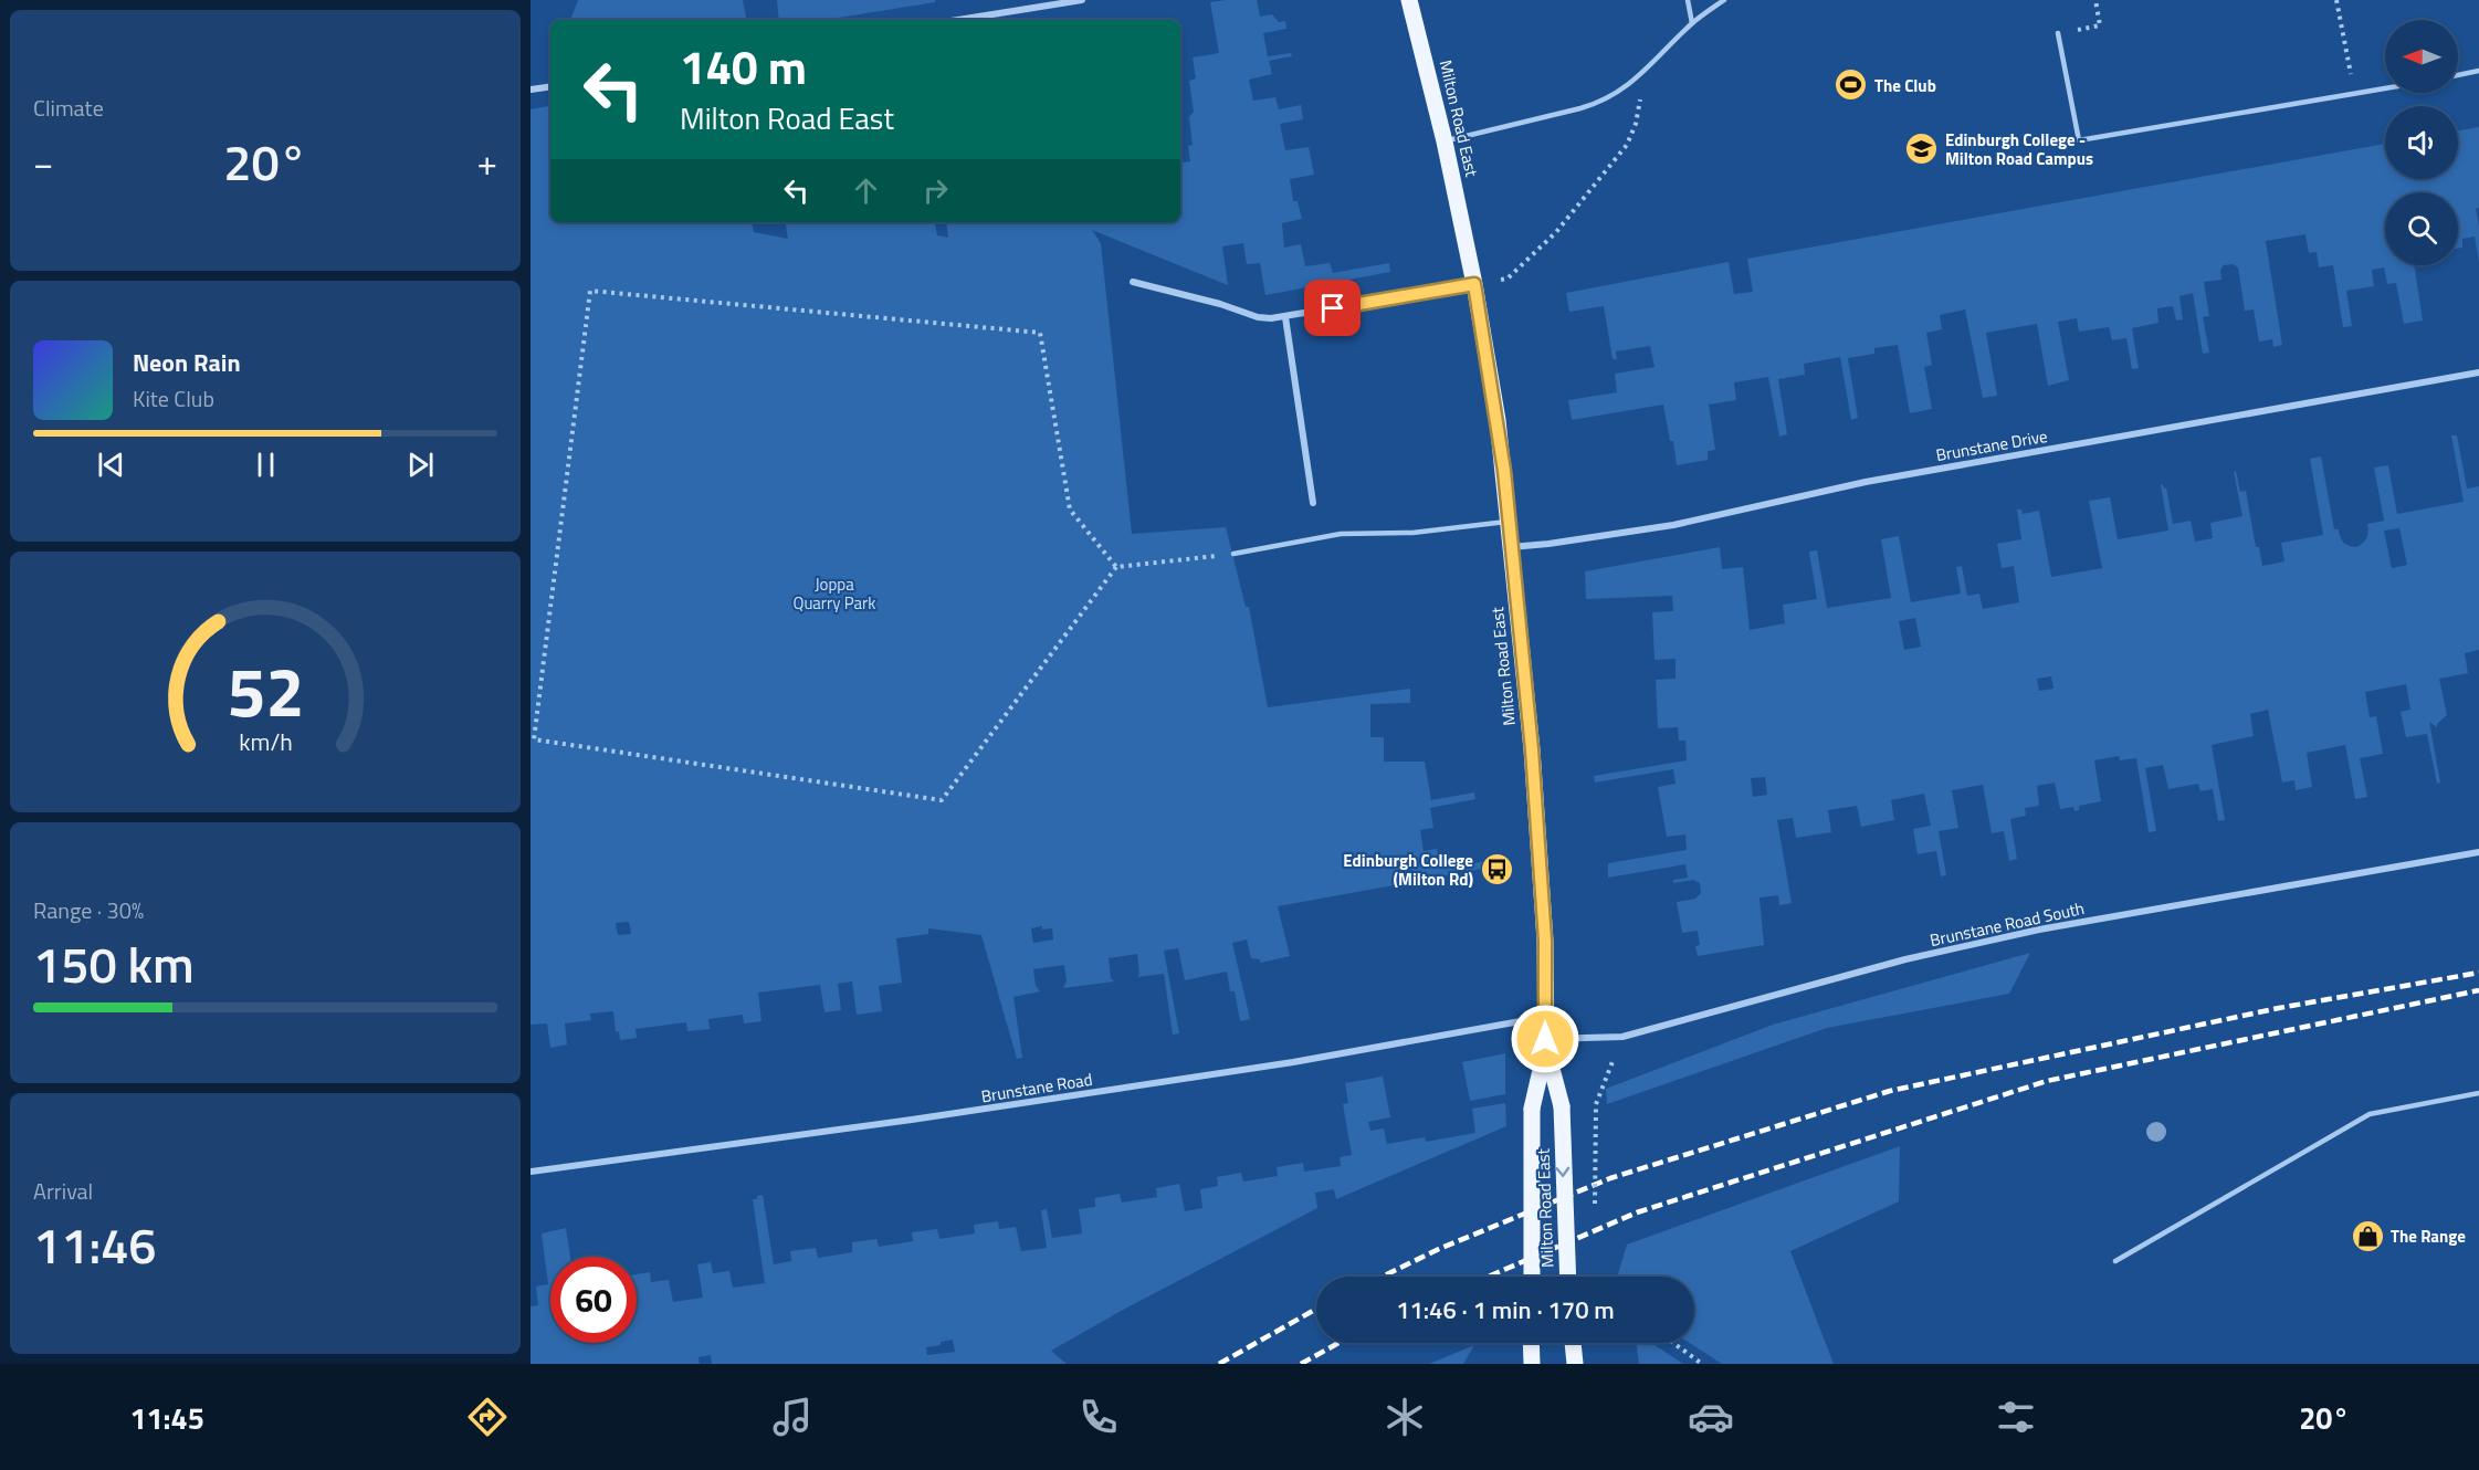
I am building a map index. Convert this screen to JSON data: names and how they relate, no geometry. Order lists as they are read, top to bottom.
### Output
{
  "streets": {
    "main road": ["Milton Road East"],
    "street": ["Brunstane Drive", "Brunstane Road South", "Brunstane Road"]
  },
  "crossings": [
    ["Milton Road East", "Brunstane Drive"],
    ["Milton Road East", "Brunstane Road South"],
    ["Milton Road East", "Brunstane Road"]
  ],
  "parks": ["Joppa Quarry Park"],
  "places": {
    "sports": ["The Club"],
    "school or university": ["Edinburgh College - Milton Road Campus"],
    "bus stop": ["Edinburgh College (Milton Rd)"],
    "shop": ["The Range"]
  },
  "north": "left",
  "page": {
    "tile": [
      "Climate",
      ["Range · 30%", "150 km"],
      ["Arrival", "11:46"]
    ],
    "turn": ["140 m", "Milton Road East"],
    "heat": ["−", "20°", "+"],
    "song": ["Neon Rain", "Kite Club"],
    "limit": "60",
    "trip": "11:46 · 1 min · 170 m",
    "tabs": ["11:45", "20°"],
    "gauge": ["52", "km/h"]
  }
}
